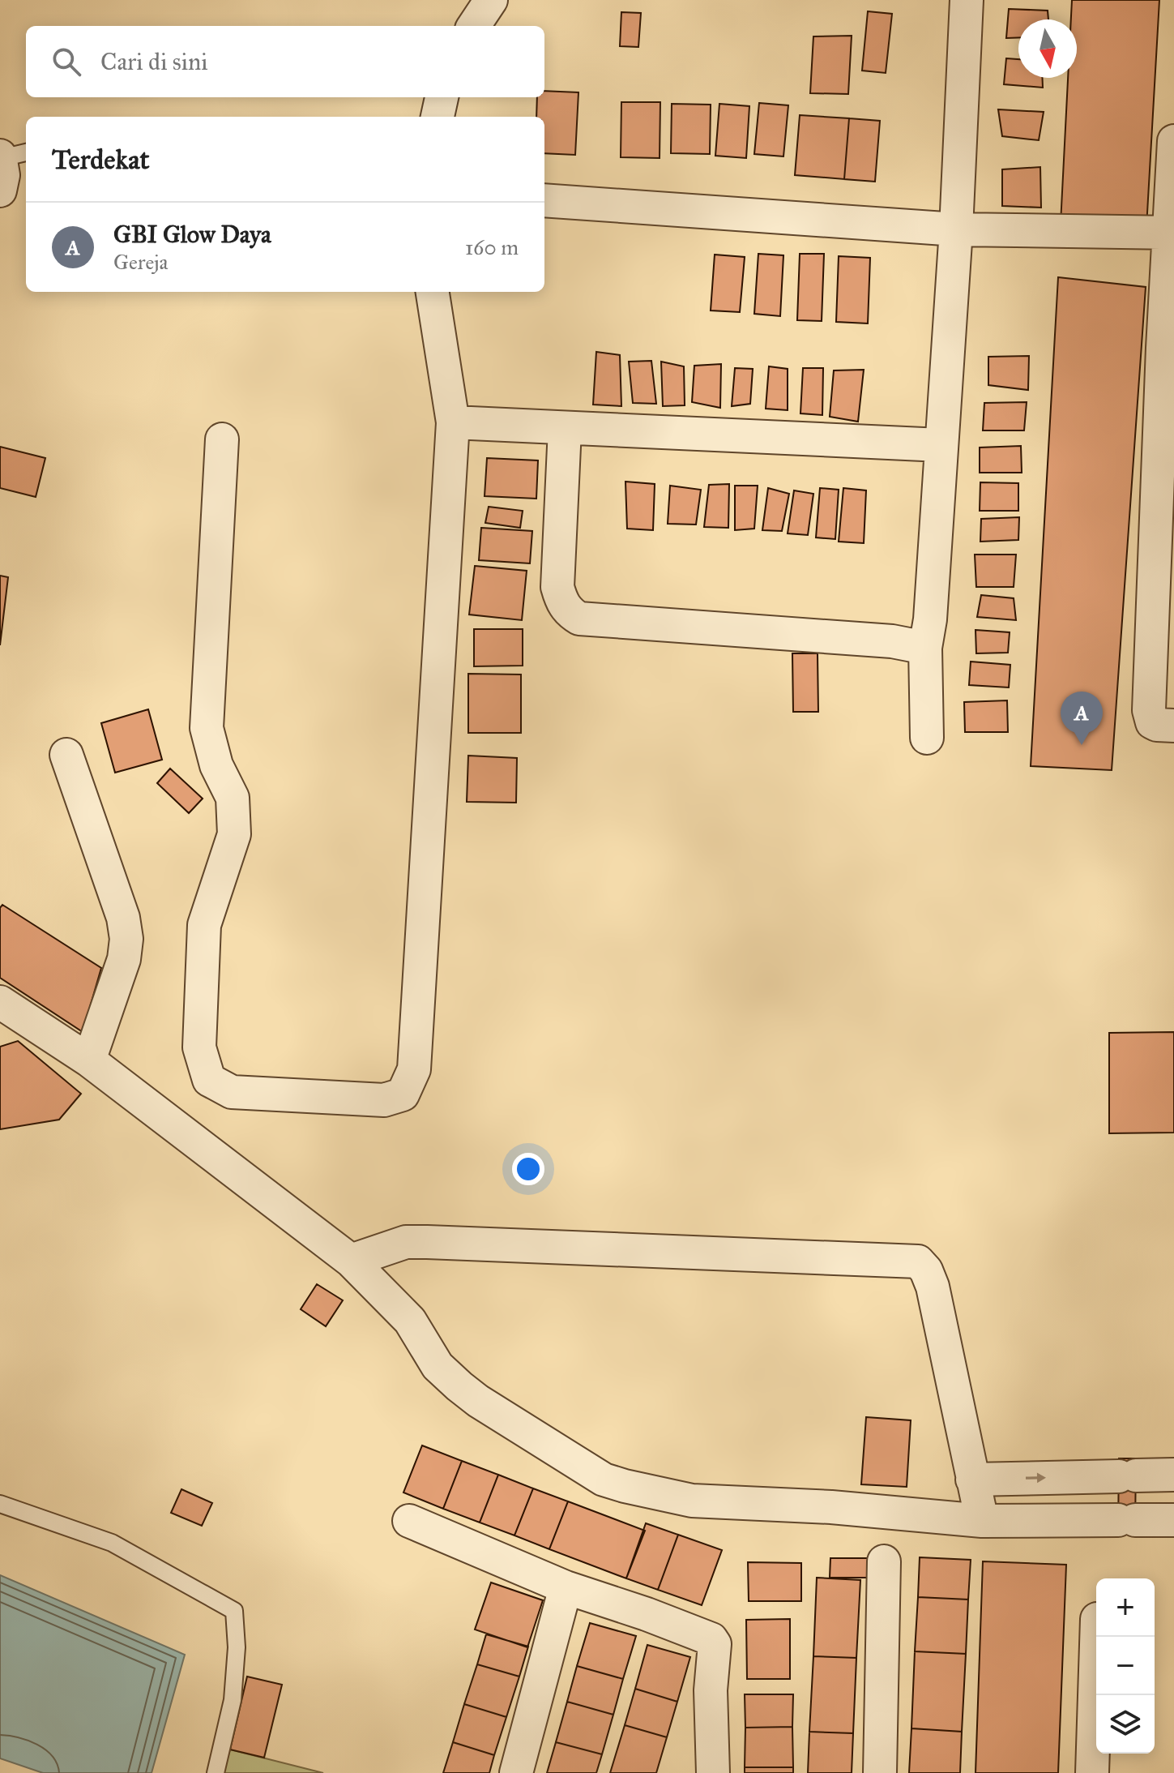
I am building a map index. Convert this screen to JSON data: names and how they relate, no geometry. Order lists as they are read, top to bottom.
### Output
{
  "north": "bottom",
  "page": {
    "search": "Cari di sini",
    "heading": "Terdekat",
    "list": [
      {
        "mark": "A",
        "name": "GBI Glow Daya",
        "note": "Gereja",
        "value": "160 m"
      }
    ],
    "pins": "A",
    "map_buttons": ["+", "−"]
  }
}
